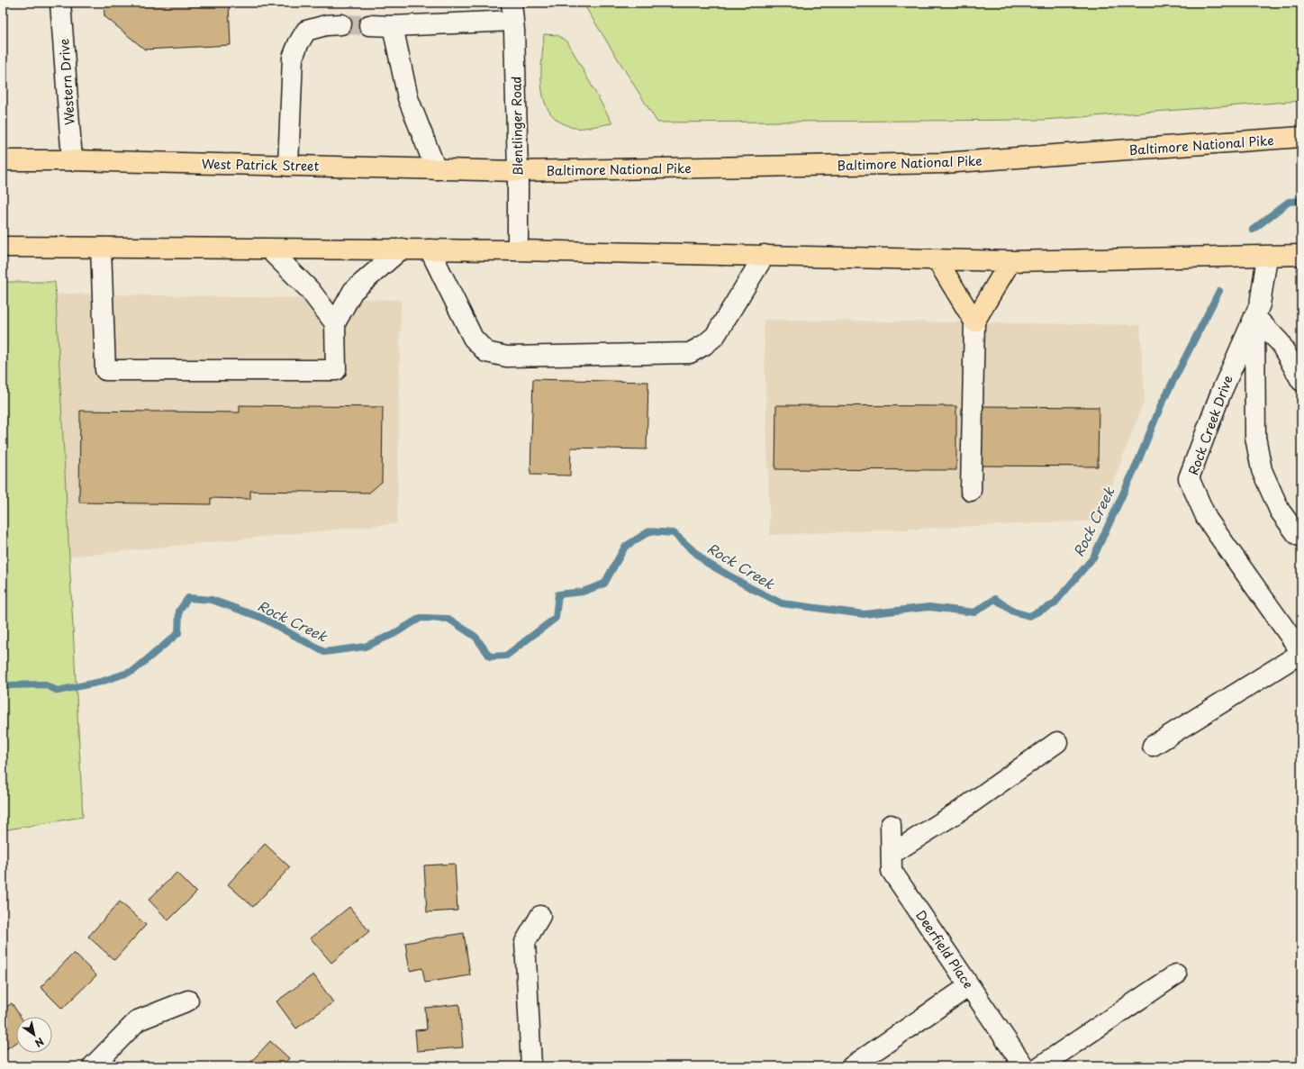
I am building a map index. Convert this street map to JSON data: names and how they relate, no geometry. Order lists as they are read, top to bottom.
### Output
{
  "streets": {
    "main road": ["Baltimore National Pike", "West Patrick Street"],
    "street": [
      "Western Drive",
      "Blentlinger Road",
      "Rock Creek Drive",
      "Deerfield Place"
    ]
  },
  "crossings": [
    ["Western Drive", "West Patrick Street"],
    ["Blentlinger Road", "Baltimore National Pike"],
    ["Blentlinger Road", "West Patrick Street"],
    ["Baltimore National Pike", "West Patrick Street"]
  ],
  "water": ["Rock Creek"],
  "north": "bottom right"
}
